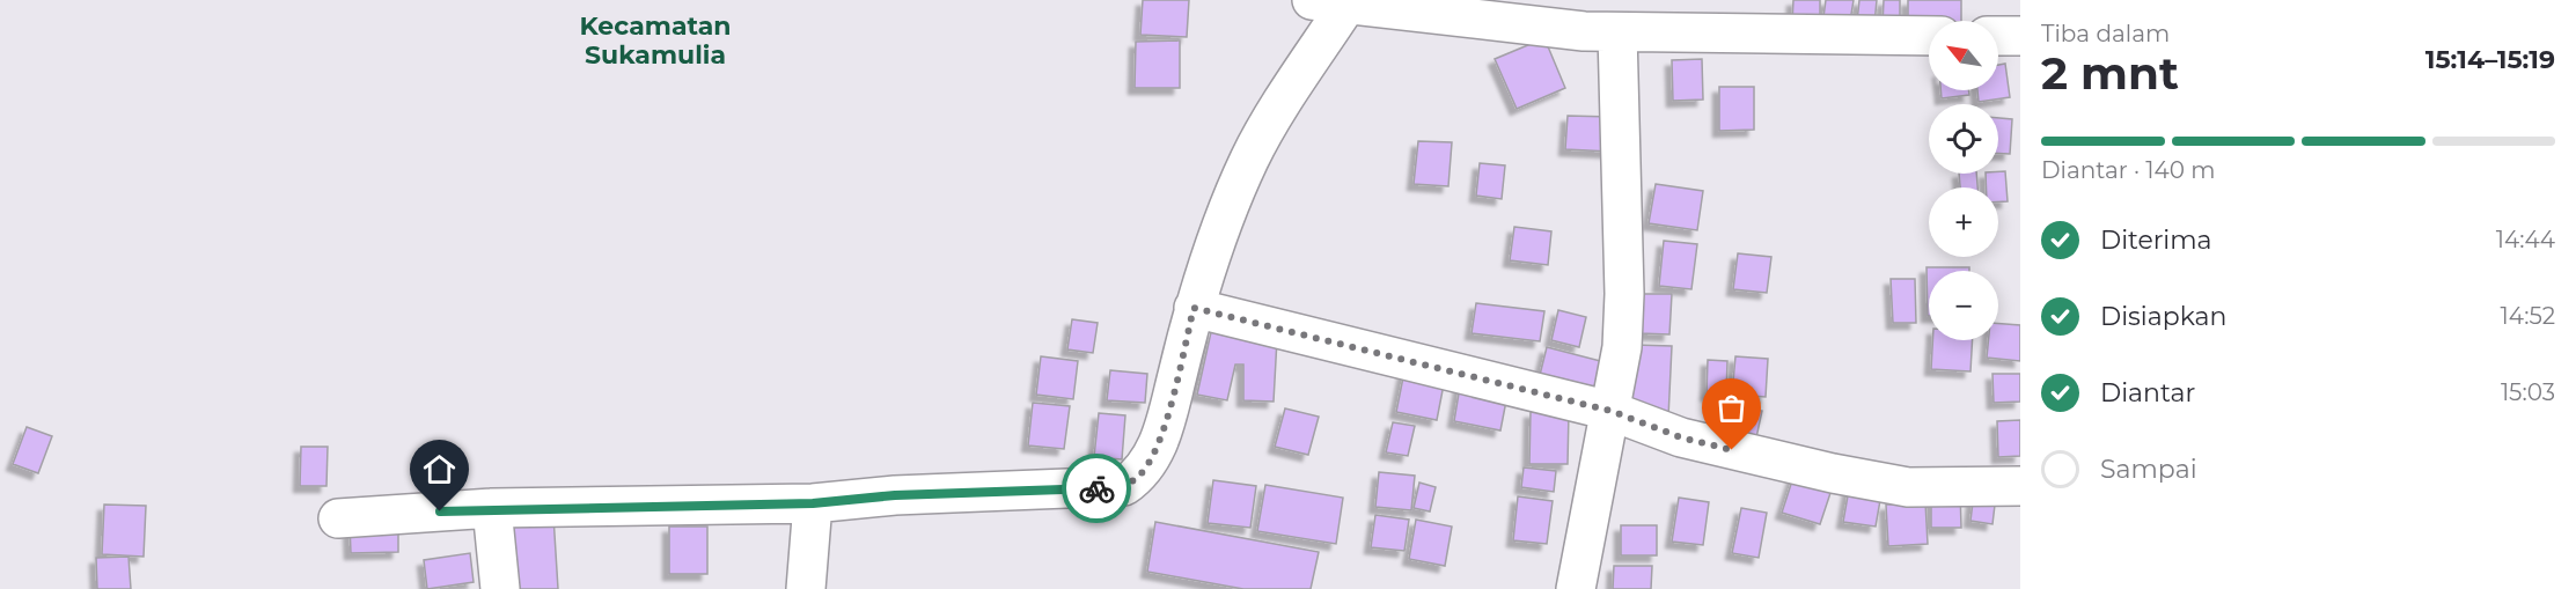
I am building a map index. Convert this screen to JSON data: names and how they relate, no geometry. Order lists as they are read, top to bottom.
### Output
{
  "districts": ["Kecamatan Sukamulia"],
  "north": "top left",
  "page": {
    "heading": ["2 mnt", "Tiba dalam", "15:14–15:19"],
    "map_buttons": ["+", "−"],
    "bar": "Diantar · 140 m",
    "list": [
      ["Diterima", "14:44"],
      ["Disiapkan", "14:52"],
      ["Diantar", "15:03"],
      "Sampai"
    ]
  }
}
